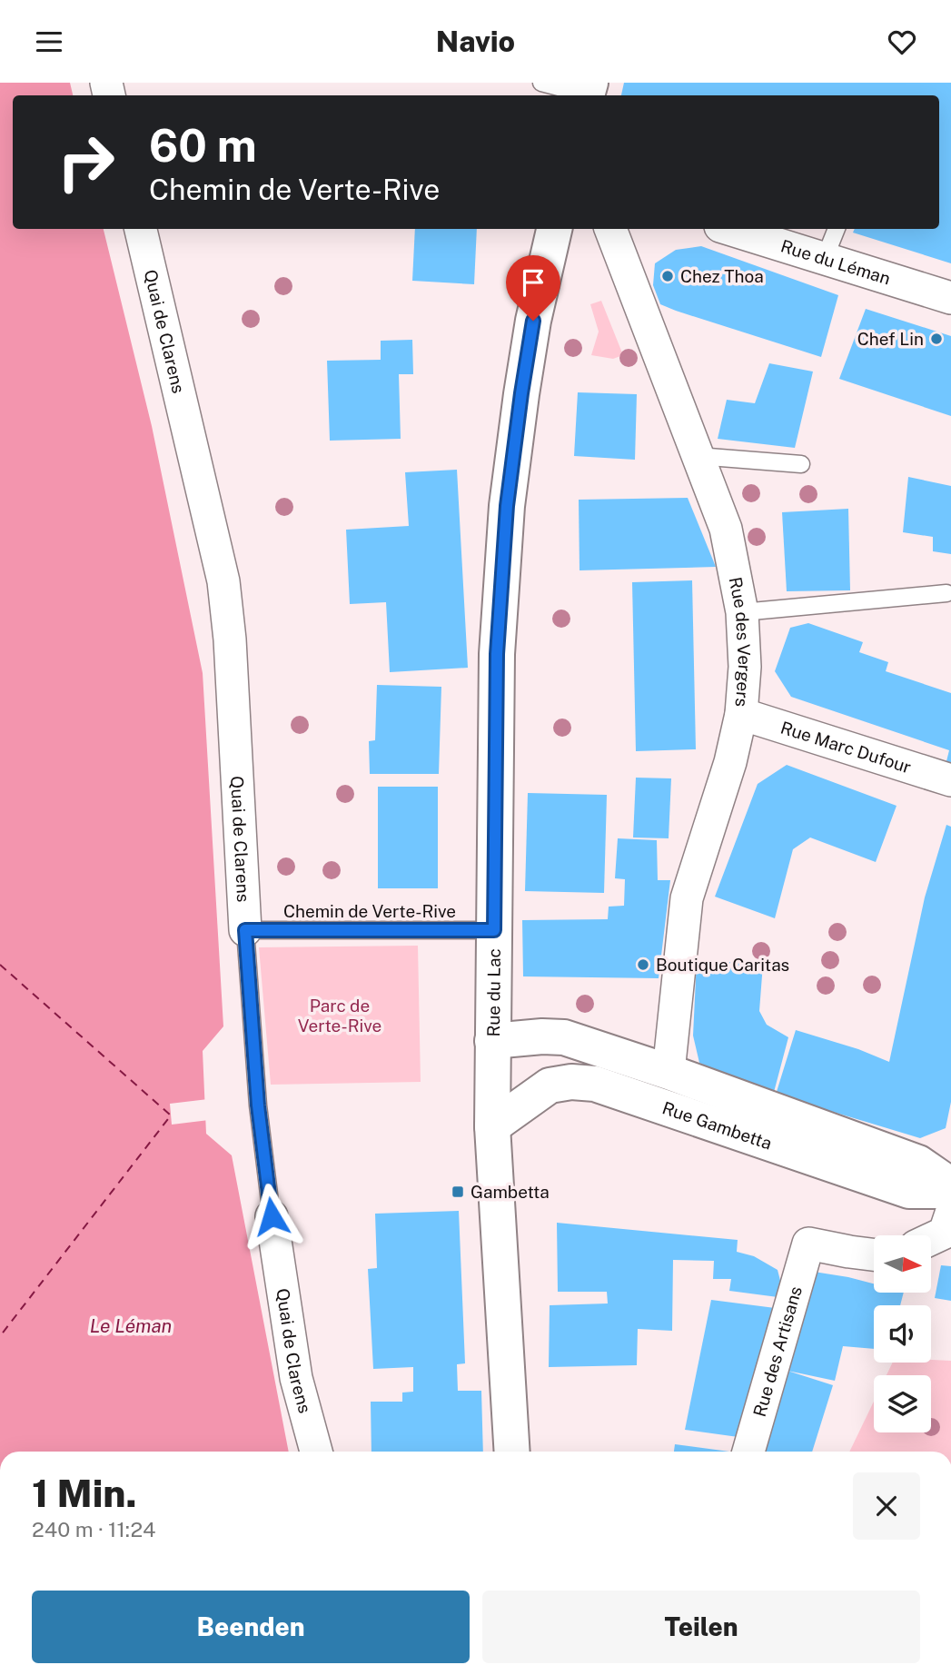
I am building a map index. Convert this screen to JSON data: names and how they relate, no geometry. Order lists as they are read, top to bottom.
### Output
{
  "streets": {
    "main road": ["Rue du Lac", "Rue Gambetta"],
    "street": [
      "Rue du Léman",
      "Quai de Clarens",
      "Rue des Vergers",
      "Rue Marc Dufour",
      "Rue des Artisans"
    ],
    "lane": ["Chemin de Verte-Rive"]
  },
  "crossings": [
    ["Quai de Clarens", "Chemin de Verte-Rive"],
    ["Rue des Vergers", "Rue Marc Dufour"],
    ["Rue des Vergers", "Rue Gambetta"],
    ["Chemin de Verte-Rive", "Rue du Lac"],
    ["Rue du Lac", "Rue Gambetta"]
  ],
  "water": ["Le Léman"],
  "parks": ["Parc de Verte-Rive"],
  "places": {
    "other": ["Chez Thoa", "Chef Lin", "Boutique Caritas"],
    "transit": ["Gambetta"]
  },
  "north": "right",
  "page": {
    "header": "Navio",
    "turn": ["60 m", "Chemin de Verte-Rive"],
    "heading": ["1 Min.", "240 m · 11:24"],
    "buttons": ["Beenden", "Teilen"]
  }
}
